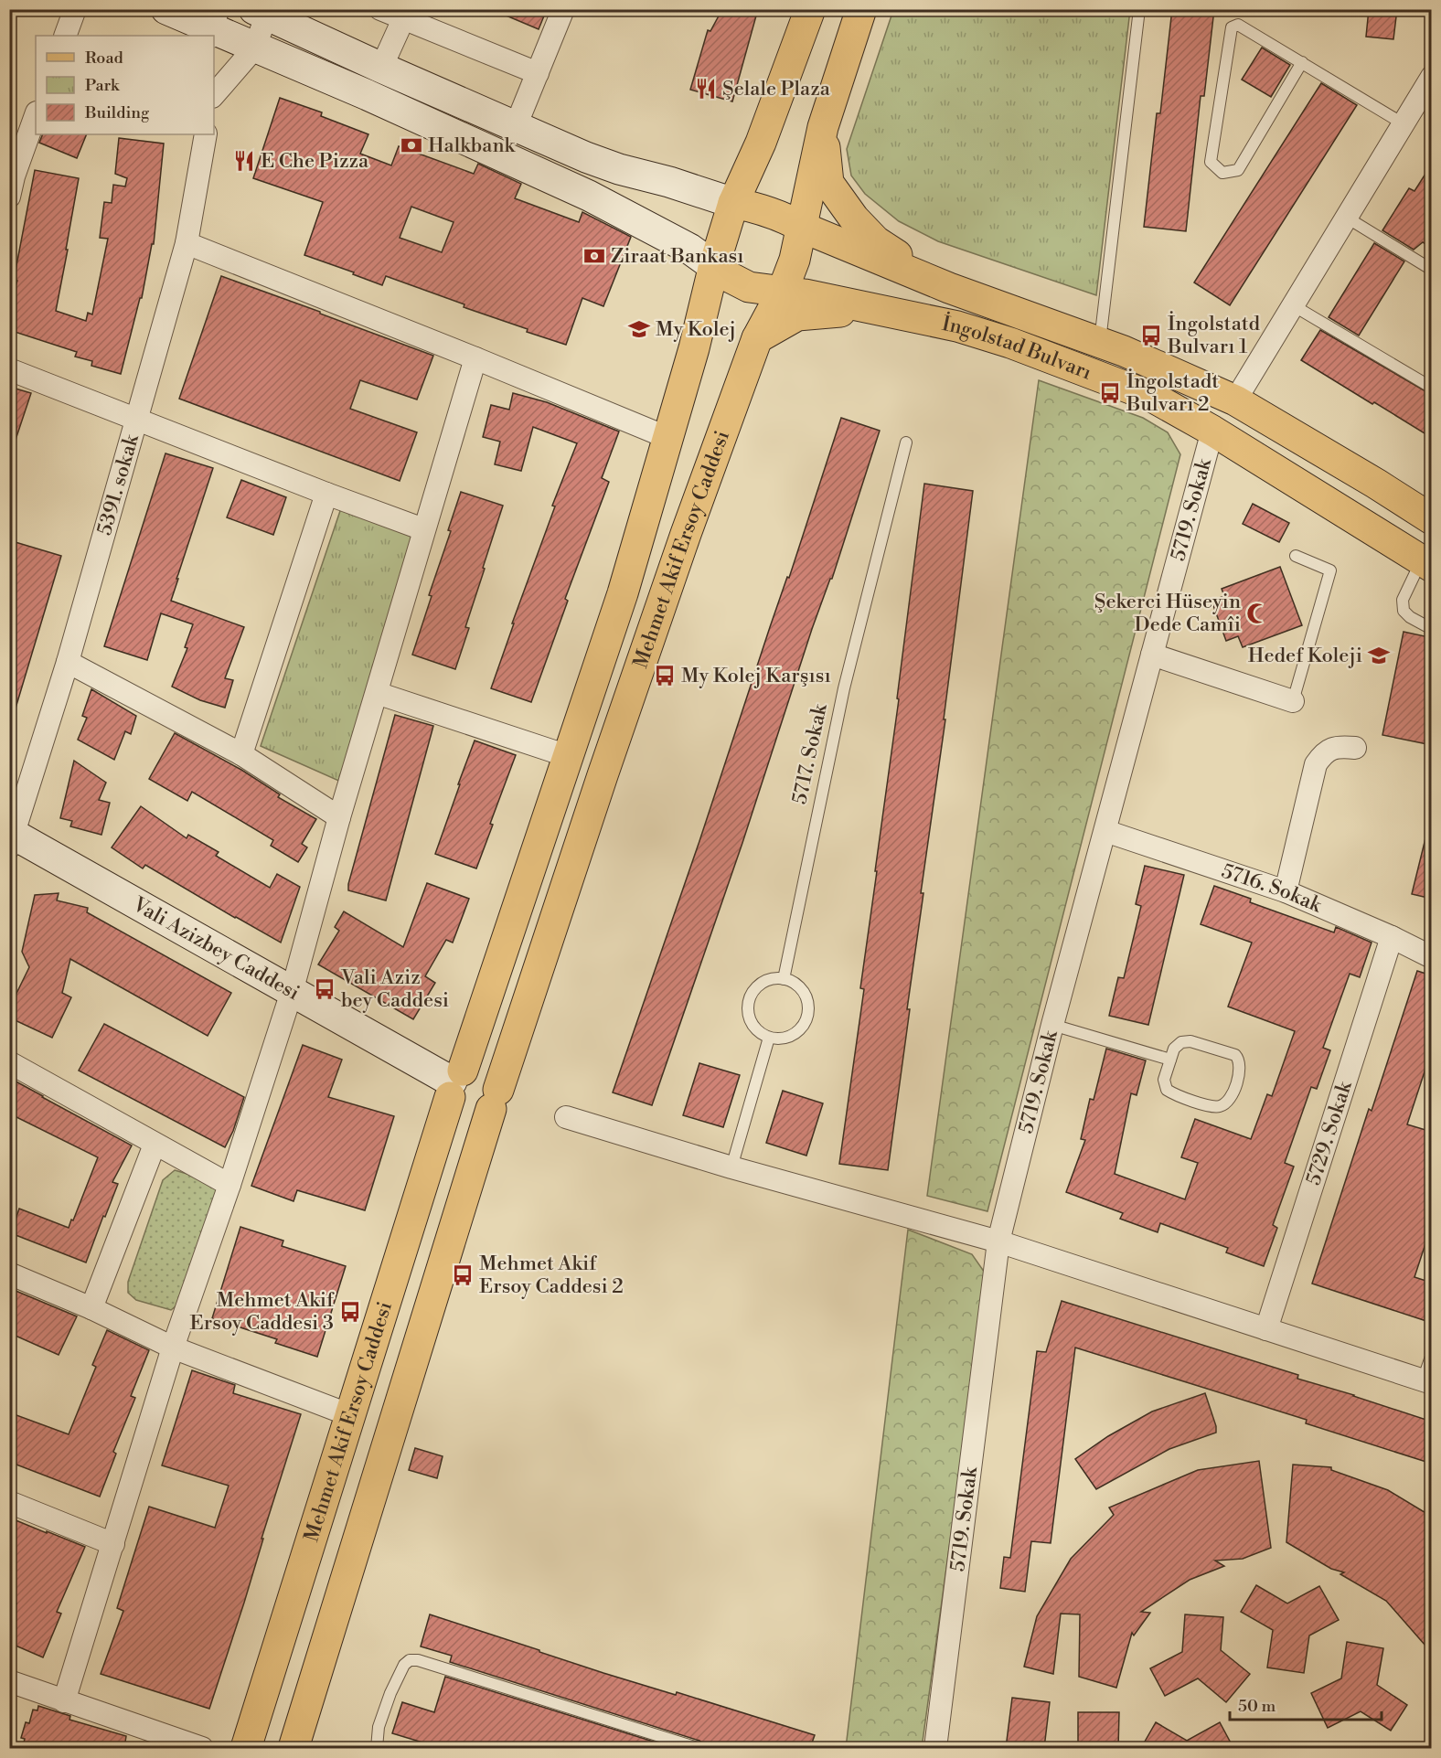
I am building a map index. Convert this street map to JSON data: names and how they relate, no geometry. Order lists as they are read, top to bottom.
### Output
{
  "streets": {
    "main road": ["İngolstad Bulvarı", "Mehmet Akif Ersoy Caddesi", "Vali Azizbey Caddesi"],
    "street": [
      "5391. sokak",
      "5719. Sokak",
      "5716. Sokak",
      "5729. Sokak"
    ],
    "lane": ["5717. Sokak"]
  },
  "crossings": [
    ["İngolstad Bulvarı", "5719. Sokak"],
    ["İngolstad Bulvarı", "Mehmet Akif Ersoy Caddesi"],
    ["5391. sokak", "Vali Azizbey Caddesi"],
    ["5719. Sokak", "5716. Sokak"],
    ["Mehmet Akif Ersoy Caddesi", "Vali Azizbey Caddesi"],
    ["5716. Sokak", "5729. Sokak"]
  ],
  "places": {
    "restaurant": ["Şelale Plaza", "E Che Pizza"],
    "bank": ["Halkbank", "Ziraat Bankası"],
    "school or university": ["My Kolej", "Hedef Koleji"],
    "bus stop": [
      "İngolstatd Bulvarı 1",
      "İngolstadt Bulvarı 2",
      "My Kolej Karşısı",
      "Vali Aziz bey Caddesi",
      "Mehmet Akif Ersoy Caddesi 2",
      "Mehmet Akif Ersoy Caddesi 3"
    ],
    "mosque": ["Şekerci Hüseyin Dede Camîi"]
  },
  "legend": ["Road", "Park", "Building"],
  "scale_bar": "50 m"
}
